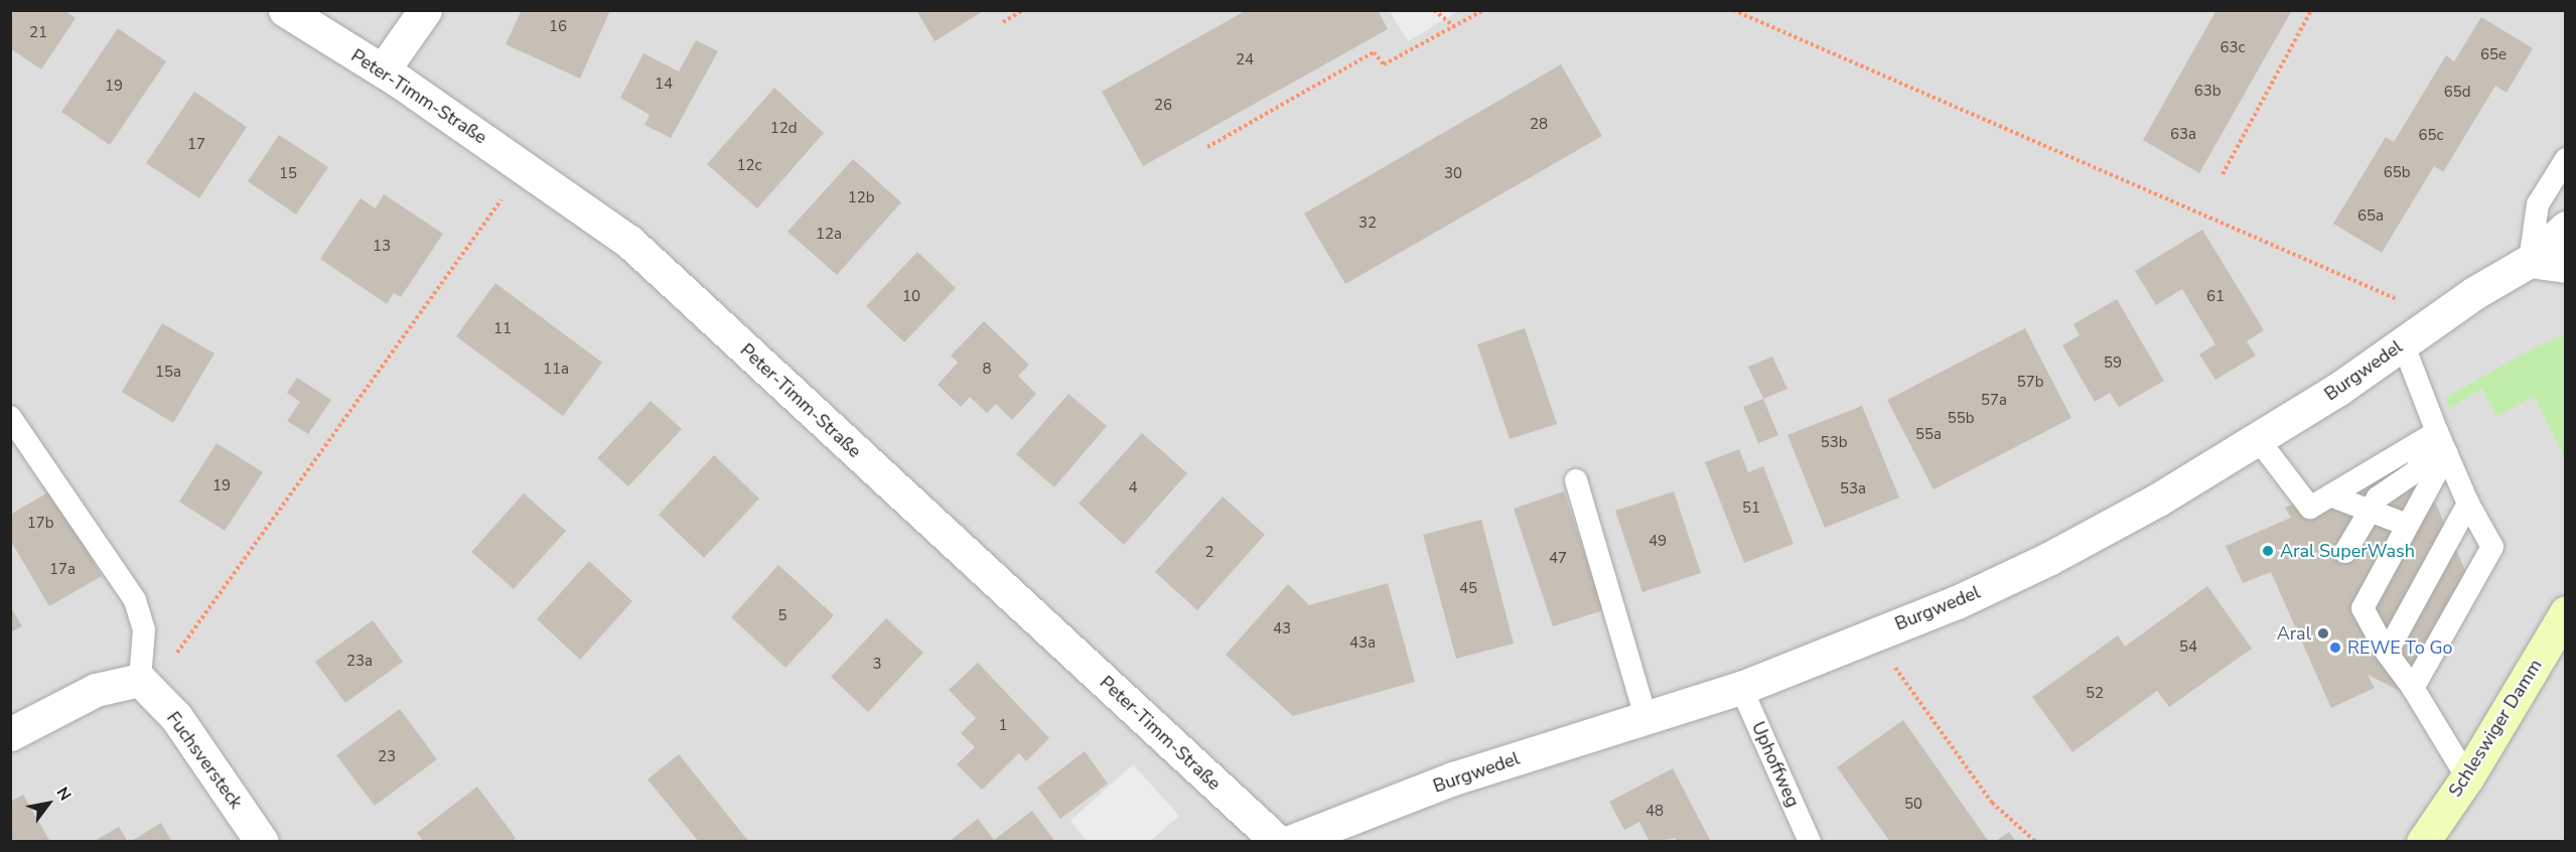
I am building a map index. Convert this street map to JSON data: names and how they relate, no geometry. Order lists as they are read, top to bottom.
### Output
{
  "streets": {
    "main road": ["Schleswiger Damm"],
    "street": ["Peter-Timm-Straße", "Burgwedel", "Fuchsversteck"],
    "lane": ["Uphoffweg"]
  },
  "crossings": [
    ["Burgwedel", "Uphoffweg"]
  ],
  "places": ["Aral SuperWash", "Aral", "REWE To Go"],
  "house_numbers": [
    "16",
    "21",
    "63c",
    "65e",
    "24",
    "14",
    "19",
    "63b",
    "65d",
    "26",
    "28",
    "12d",
    "63a",
    "65c",
    "17",
    "12c",
    "65b",
    "15",
    "30",
    "12b",
    "65a",
    "32",
    "12a",
    "13",
    "10",
    "61",
    "11",
    "59",
    "11a",
    "8",
    "15a",
    "57b",
    "57a",
    "55b",
    "55a",
    "53b",
    "19",
    "4",
    "53a",
    "51",
    "17b",
    "49",
    "2",
    "47",
    "17a",
    "45",
    "5",
    "43",
    "43a",
    "54",
    "23a",
    "3",
    "52",
    "1",
    "23",
    "50",
    "48"
  ],
  "north": "top right"
}
